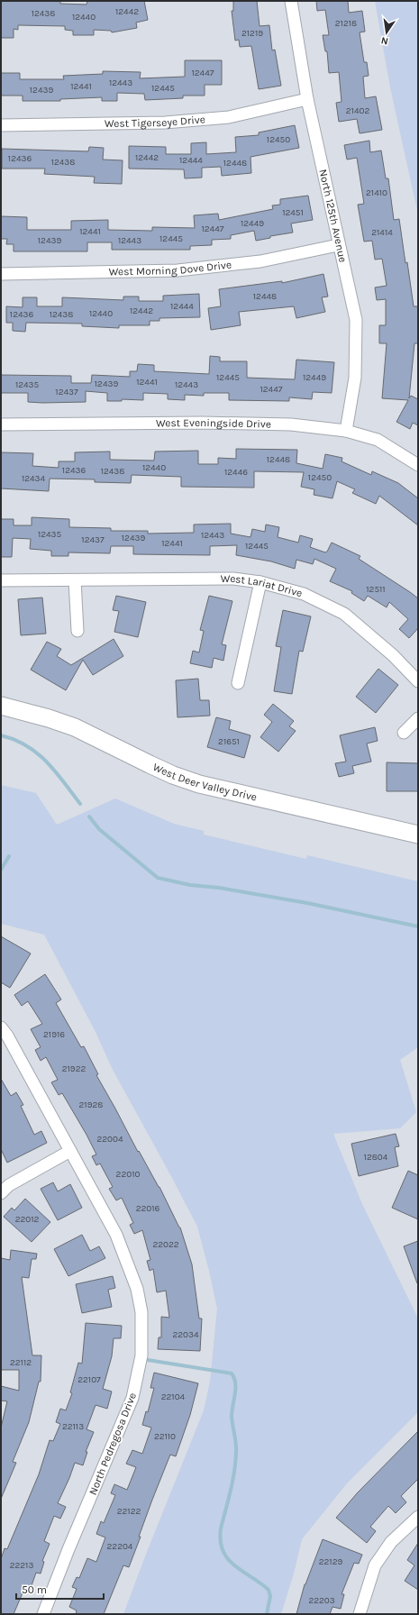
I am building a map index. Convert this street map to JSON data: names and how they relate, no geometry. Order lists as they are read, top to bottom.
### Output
{
  "streets": {
    "street": [
      "West Tigerseye Drive",
      "North 125th Avenue",
      "West Morning Dove Drive",
      "West Eveningside Drive",
      "West Lariat Drive",
      "West Deer Valley Drive",
      "North Pedregosa Drive"
    ]
  },
  "crossings": [
    ["West Tigerseye Drive", "North 125th Avenue"],
    ["North 125th Avenue", "West Morning Dove Drive"],
    ["North 125th Avenue", "West Eveningside Drive"]
  ],
  "house_numbers": [
    "12442",
    "12438",
    "12440",
    "21218",
    "21219",
    "12447",
    "12443",
    "12441",
    "12445",
    "12439",
    "21402",
    "12450",
    "12442",
    "12436",
    "12444",
    "12438",
    "12448",
    "21410",
    "12451",
    "12449",
    "12447",
    "12441",
    "21414",
    "12445",
    "12439",
    "12443",
    "12448",
    "12444",
    "12442",
    "12440",
    "12436",
    "12438",
    "12445",
    "12449",
    "12441",
    "12439",
    "12435",
    "12443",
    "12447",
    "12437",
    "12448",
    "12440",
    "12436",
    "12438",
    "12446",
    "12450",
    "12434",
    "12435",
    "12443",
    "12439",
    "12437",
    "12441",
    "12445",
    "12511",
    "21651",
    "21916",
    "21922",
    "21928",
    "22004",
    "12804",
    "22010",
    "22016",
    "22012",
    "22022",
    "22034",
    "22112",
    "22107",
    "22104",
    "22113",
    "22110",
    "22122",
    "22204",
    "22129",
    "22213",
    "22203"
  ],
  "scale_bar": "50 m",
  "north": "bottom"
}
